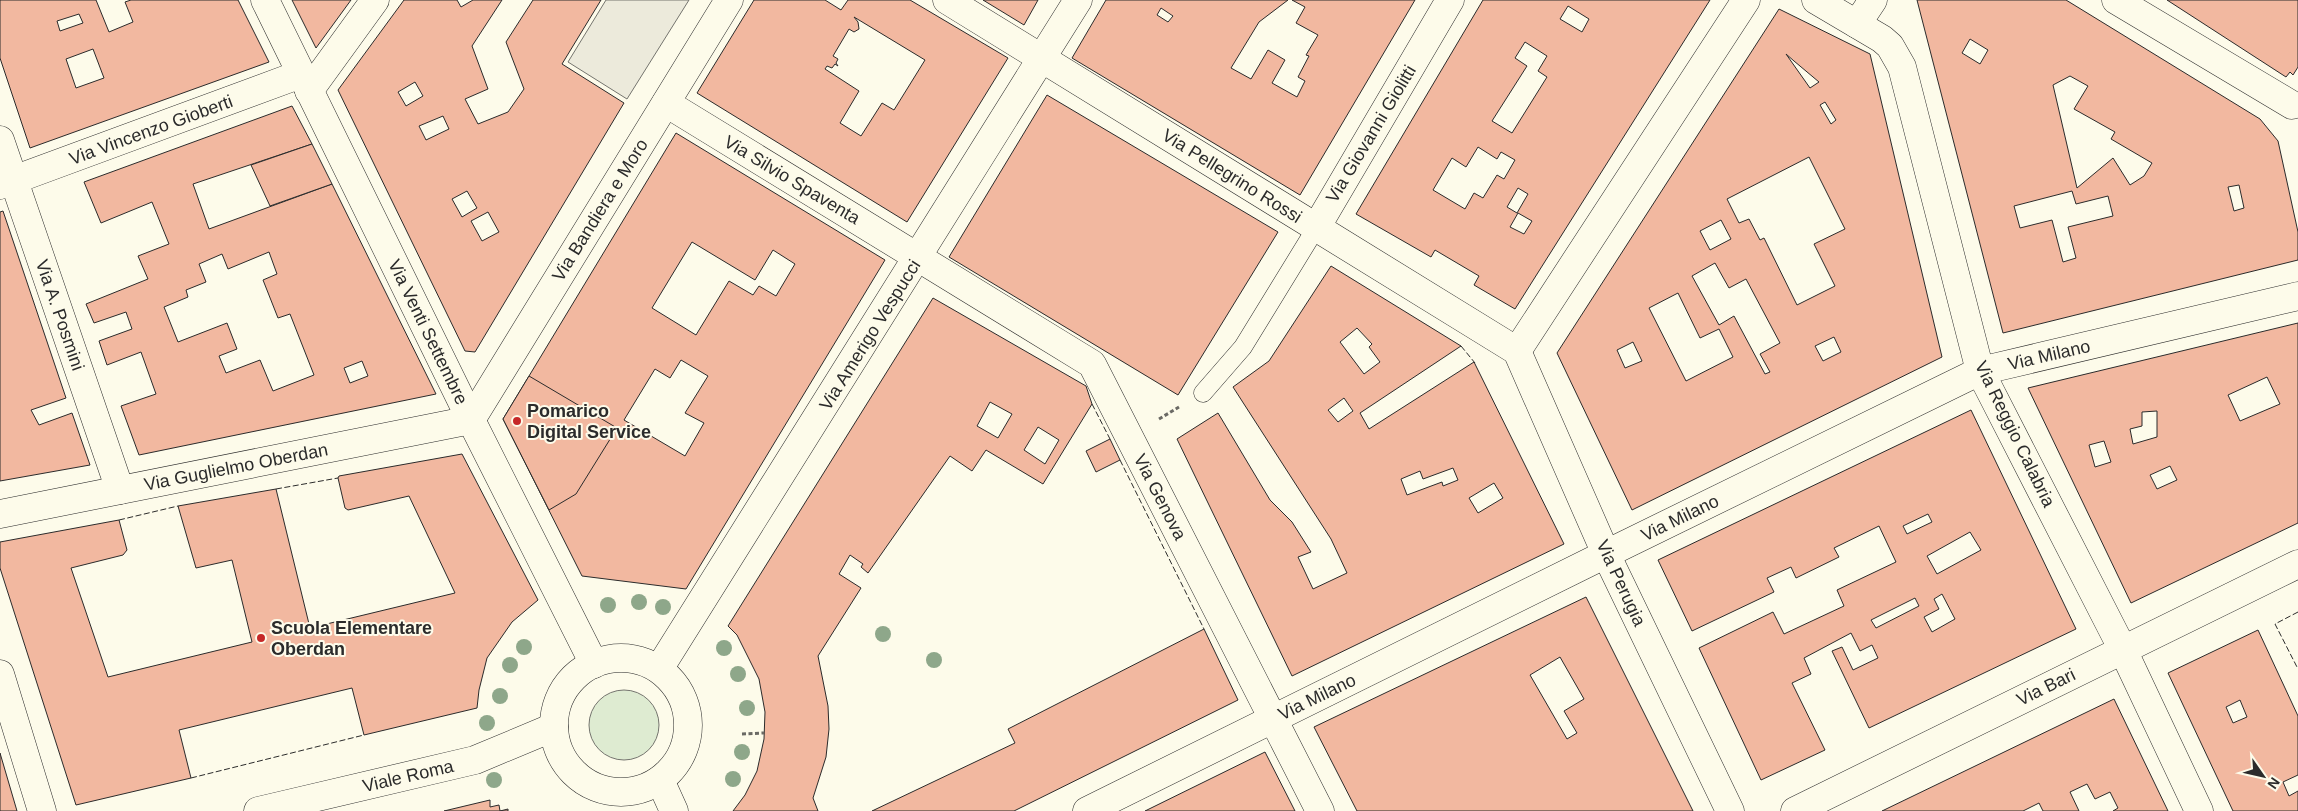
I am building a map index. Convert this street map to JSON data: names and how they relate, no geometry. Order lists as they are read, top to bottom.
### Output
{
  "streets": {
    "street": [
      "Via Vincenzo Gioberti",
      "Via Giovanni Giolitti",
      "Via Pellegrino Rossi",
      "Via Silvio Spaventa",
      "Via Bandiera e Moro",
      "Via A. Posmini",
      "Via Venti Settembre",
      "Via Amerigo Vespucci",
      "Via Milano",
      "Via Reggio Calabria",
      "Via Guglielmo Oberdan",
      "Via Genova",
      "Via Perugia",
      "Via Bari",
      "Viale Roma"
    ]
  },
  "crossings": [
    ["Via Vincenzo Gioberti", "Via A. Posmini"],
    ["Via Vincenzo Gioberti", "Via Venti Settembre"],
    ["Via Giovanni Giolitti", "Via Pellegrino Rossi"],
    ["Via Pellegrino Rossi", "Via Amerigo Vespucci"],
    ["Via Pellegrino Rossi", "Via Perugia"],
    ["Via Silvio Spaventa", "Via Bandiera e Moro"],
    ["Via Silvio Spaventa", "Via Amerigo Vespucci"],
    ["Via Silvio Spaventa", "Via Genova"],
    ["Via Bandiera e Moro", "Via Venti Settembre"],
    ["Via Bandiera e Moro", "Via Guglielmo Oberdan"],
    ["Via A. Posmini", "Via Guglielmo Oberdan"],
    ["Via Venti Settembre", "Via Amerigo Vespucci"],
    ["Via Venti Settembre", "Via Guglielmo Oberdan"],
    ["Via Venti Settembre", "Viale Roma"],
    ["Via Amerigo Vespucci", "Via Genova"],
    ["Via Amerigo Vespucci", "Viale Roma"],
    ["Via Milano", "Via Reggio Calabria"],
    ["Via Milano", "Via Genova"],
    ["Via Milano", "Via Perugia"],
    ["Via Reggio Calabria", "Via Bari"]
  ],
  "places": ["Pomarico Digital Service", "Scuola Elementare Oberdan"],
  "north": "bottom right"
}
